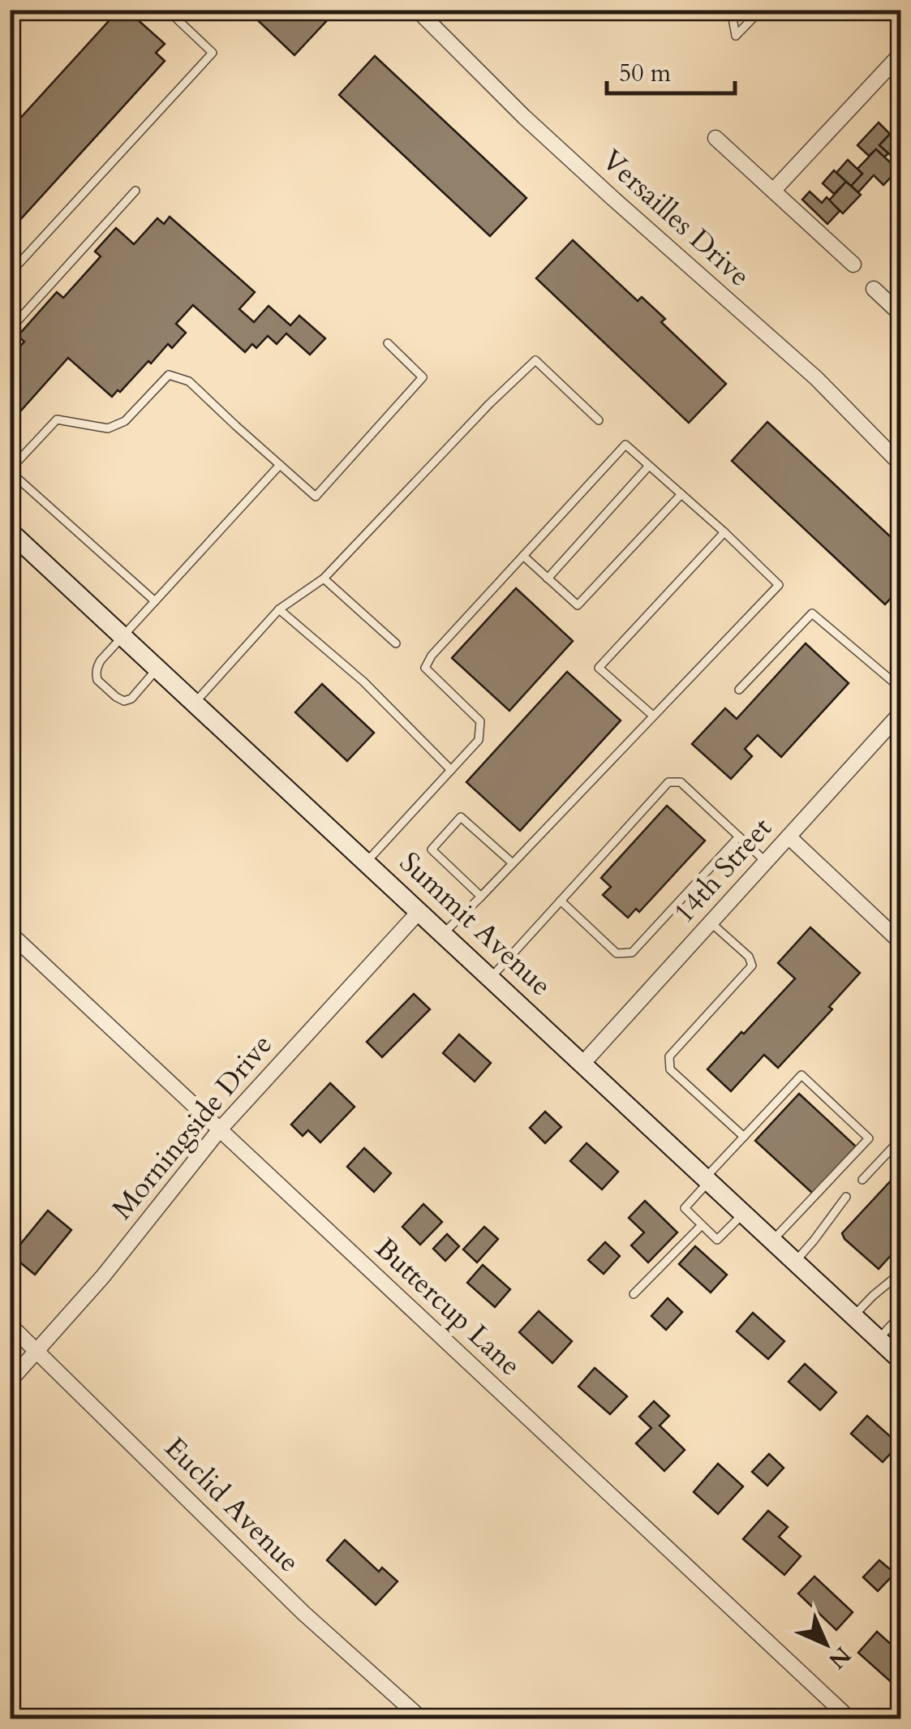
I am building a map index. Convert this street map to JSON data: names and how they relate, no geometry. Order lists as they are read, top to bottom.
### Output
{
  "streets": {
    "main road": ["Summit Avenue"],
    "street": [
      "Versailles Drive",
      "14th Street",
      "Morningside Drive",
      "Buttercup Lane",
      "Euclid Avenue"
    ]
  },
  "crossings": [
    ["14th Street", "Summit Avenue"],
    ["Summit Avenue", "Morningside Drive"],
    ["Morningside Drive", "Buttercup Lane"],
    ["Morningside Drive", "Euclid Avenue"]
  ],
  "scale_bar": "50 m",
  "north": "bottom right"
}
